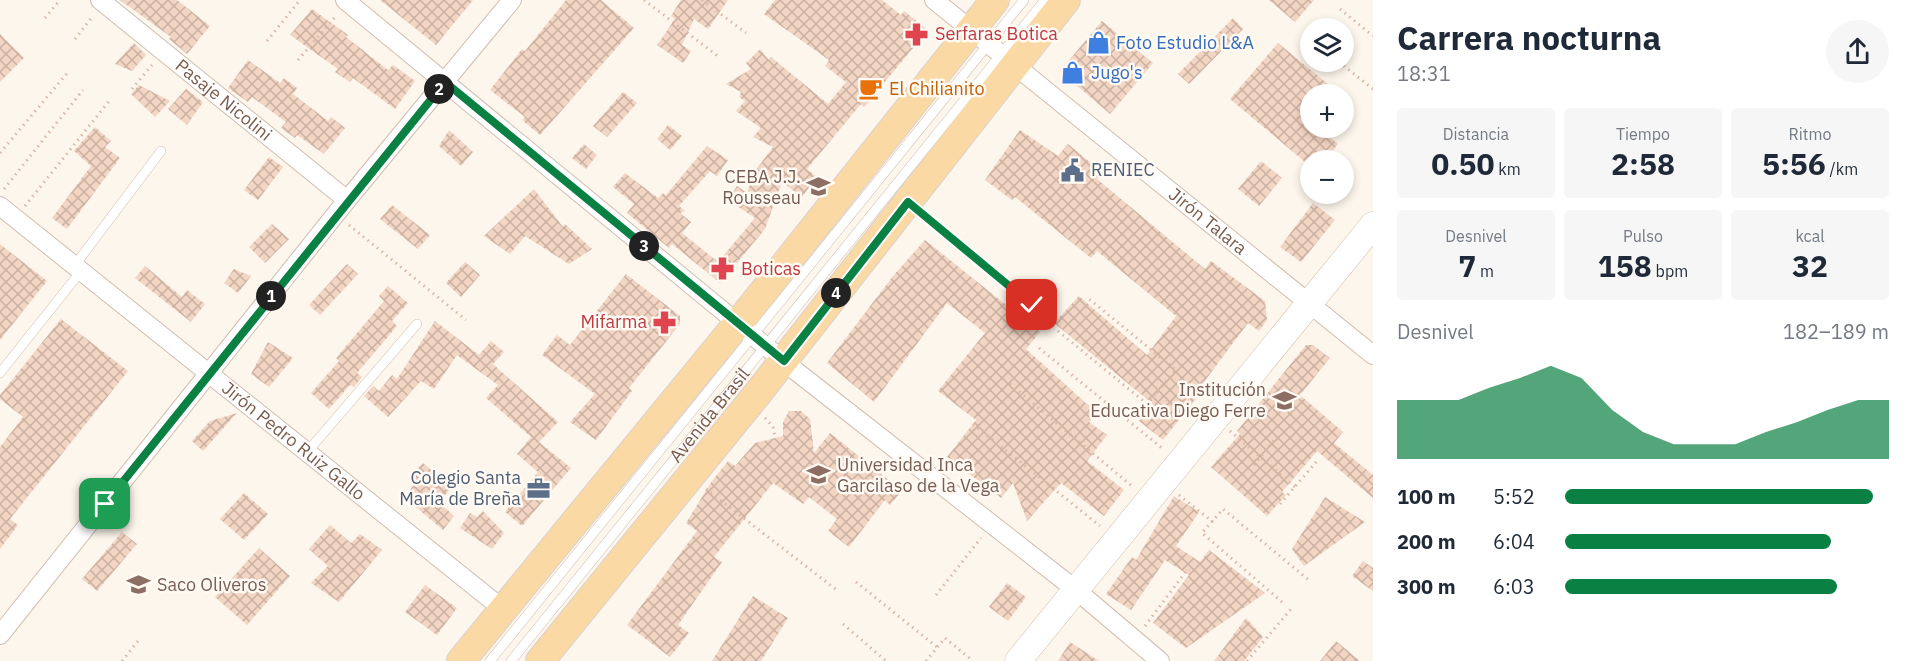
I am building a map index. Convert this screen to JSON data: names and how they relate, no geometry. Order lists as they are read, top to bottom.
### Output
{
  "streets": {
    "main road": ["Avenida Brasil"],
    "street": ["Pasaje Nicolini", "Jirón Talara", "Jirón Pedro Ruiz Gallo"]
  },
  "crossings": [
    ["Jirón Talara", "Avenida Brasil"],
    ["Avenida Brasil", "Jirón Pedro Ruiz Gallo"]
  ],
  "places": {
    "pharmacy": ["Serfaras Botica", "Boticas", "Mifarma"],
    "shop": ["Foto Estudio L&A", "Jugo's"],
    "cafe": ["El Chilianito"],
    "public building": ["RENIEC"],
    "school or university": [
      "CEBA J.J. Rousseau",
      "Institución Educativa Diego Ferre",
      "Universidad Inca Garcilaso de la Vega",
      "Saco Oliveros"
    ],
    "office": ["Colegio Santa María de Breña"]
  },
  "page": {
    "heading": ["Carrera nocturna", "18:31"],
    "map_buttons": ["+", "−"],
    "pins": [
      "2",
      "3",
      "4",
      "1"
    ],
    "stats": [
      ["Distancia", "0.50 km"],
      ["Tiempo", "2:58"],
      ["Ritmo", "5:56 /km"],
      ["Desnivel", "7 m"],
      ["Pulso", "158 bpm"],
      ["kcal", "32"]
    ],
    "chart": ["Desnivel", "182–189 m"],
    "list": [
      {
        "name": "100 m",
        "note": "5:52"
      },
      {
        "name": "200 m",
        "note": "6:04"
      },
      {
        "name": "300 m",
        "note": "6:03"
      }
    ]
  }
}
